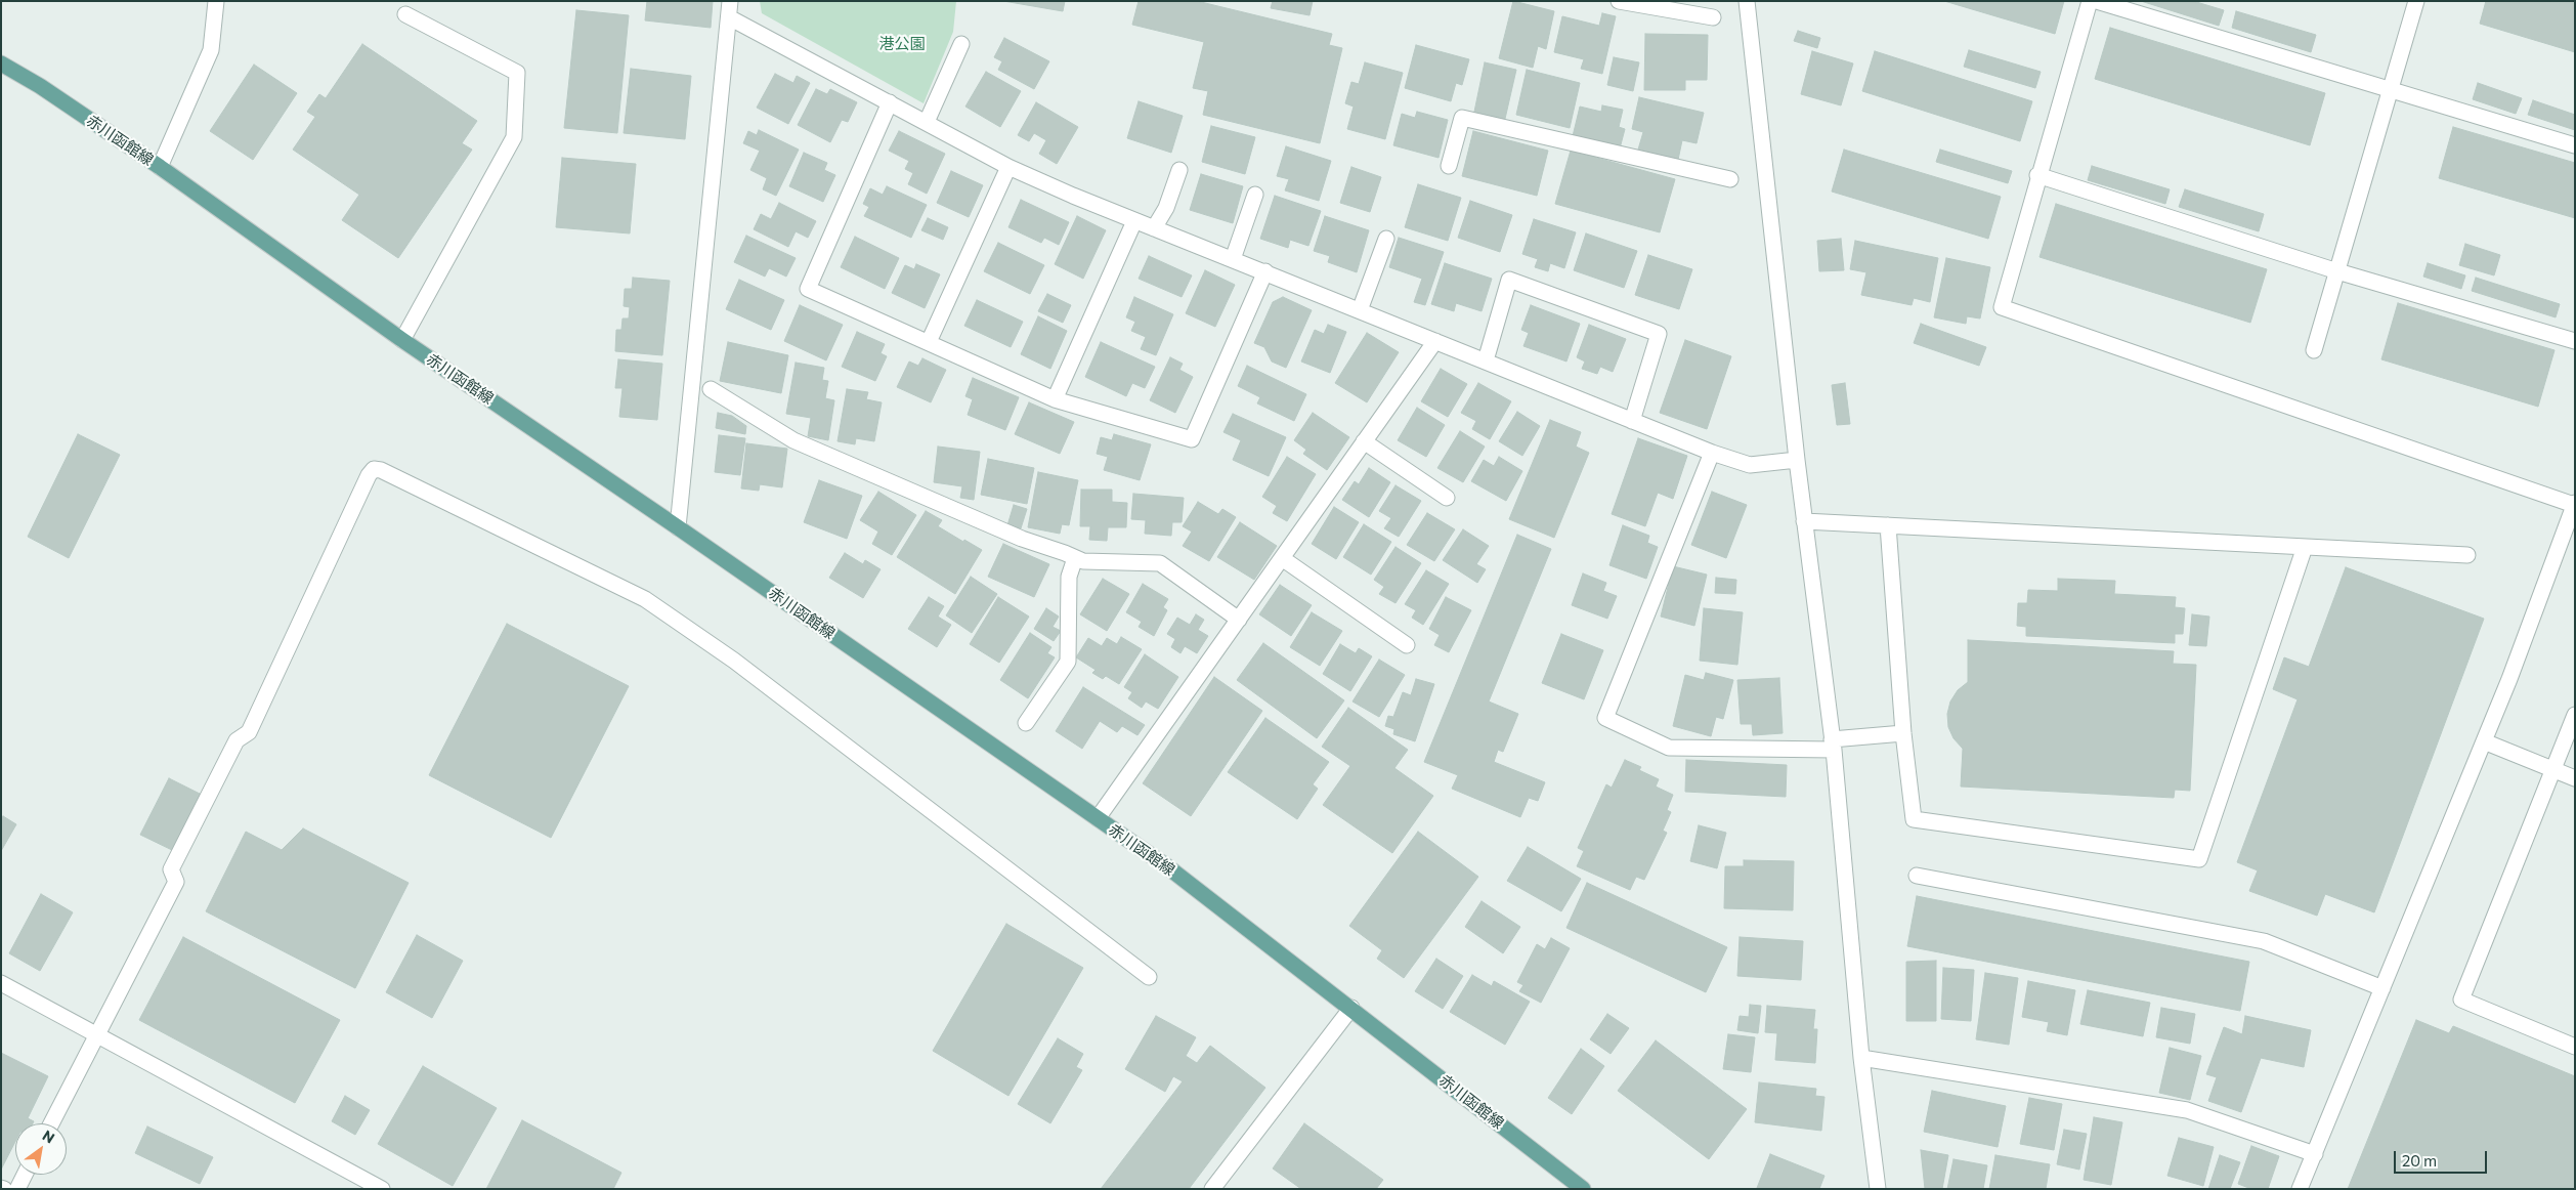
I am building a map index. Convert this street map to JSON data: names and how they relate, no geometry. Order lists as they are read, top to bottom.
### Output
{
  "streets": {
    "main road": ["赤川函館線"]
  },
  "parks": ["港公園"],
  "scale_bar": "20 m",
  "north": "top right"
}
